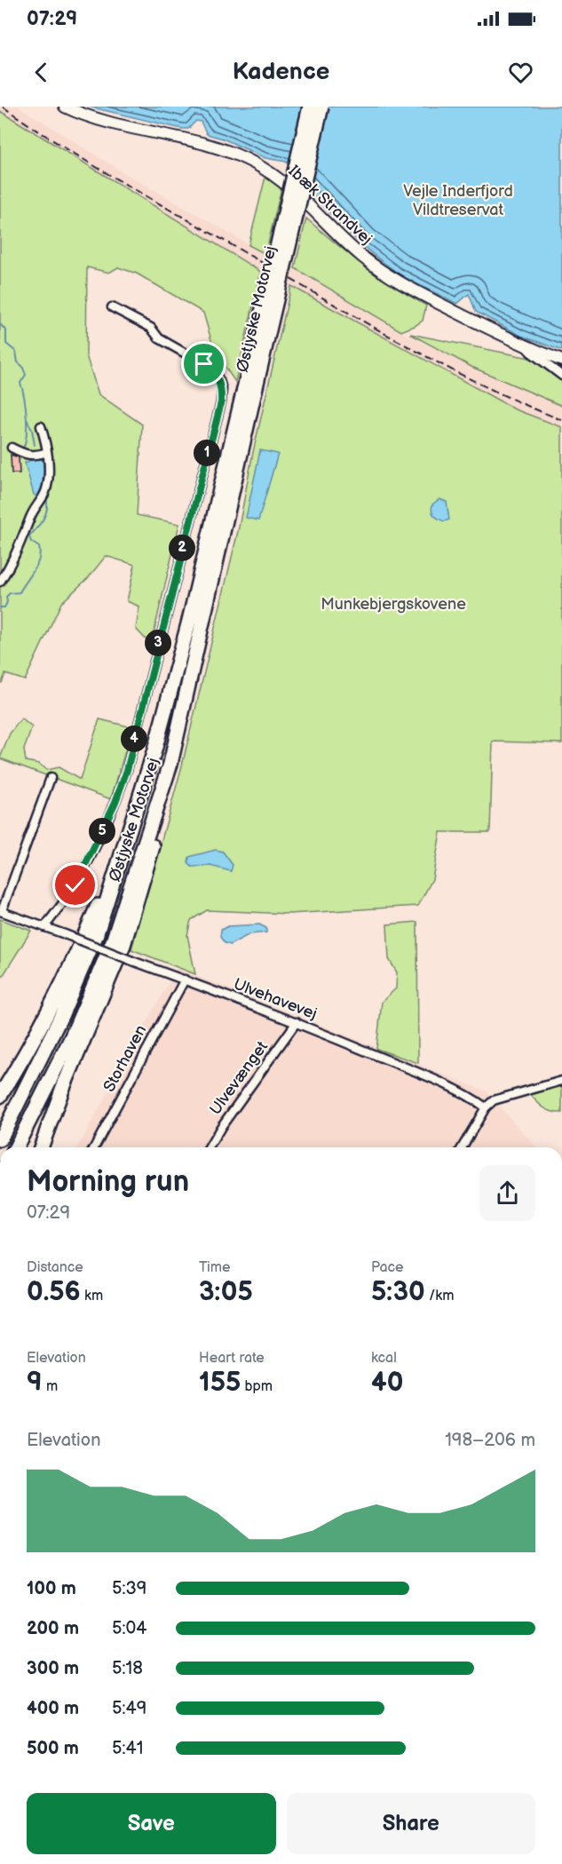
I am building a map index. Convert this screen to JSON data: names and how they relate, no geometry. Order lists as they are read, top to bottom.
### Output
{
  "streets": {
    "highway": ["Østjyske Motorvej"],
    "street": [
      "Ibæk Strandvej",
      "Ulvehavevej",
      "Storhaven",
      "Ulvevænget"
    ]
  },
  "crossings": [
    ["Ulvehavevej", "Storhaven"],
    ["Ulvehavevej", "Ulvevænget"]
  ],
  "parks": ["Vejle Inderfjord Vildtreservat", "Munkebjergskovene"],
  "page": {
    "status": "07:29",
    "header": "Kadence",
    "pins": [
      "1",
      "2",
      "3",
      "4",
      "5"
    ],
    "heading": ["Morning run", "07:29"],
    "stats": [
      ["Distance", "0.56 km"],
      ["Time", "3:05"],
      ["Pace", "5:30 /km"],
      ["Elevation", "9 m"],
      ["Heart rate", "155 bpm"],
      ["kcal", "40"]
    ],
    "chart": ["Elevation", "198–206 m"],
    "list": [
      {
        "name": "100 m",
        "note": "5:39"
      },
      {
        "name": "200 m",
        "note": "5:04"
      },
      {
        "name": "300 m",
        "note": "5:18"
      },
      {
        "name": "400 m",
        "note": "5:49"
      },
      {
        "name": "500 m",
        "note": "5:41"
      }
    ],
    "buttons": ["Save", "Share"]
  }
}
